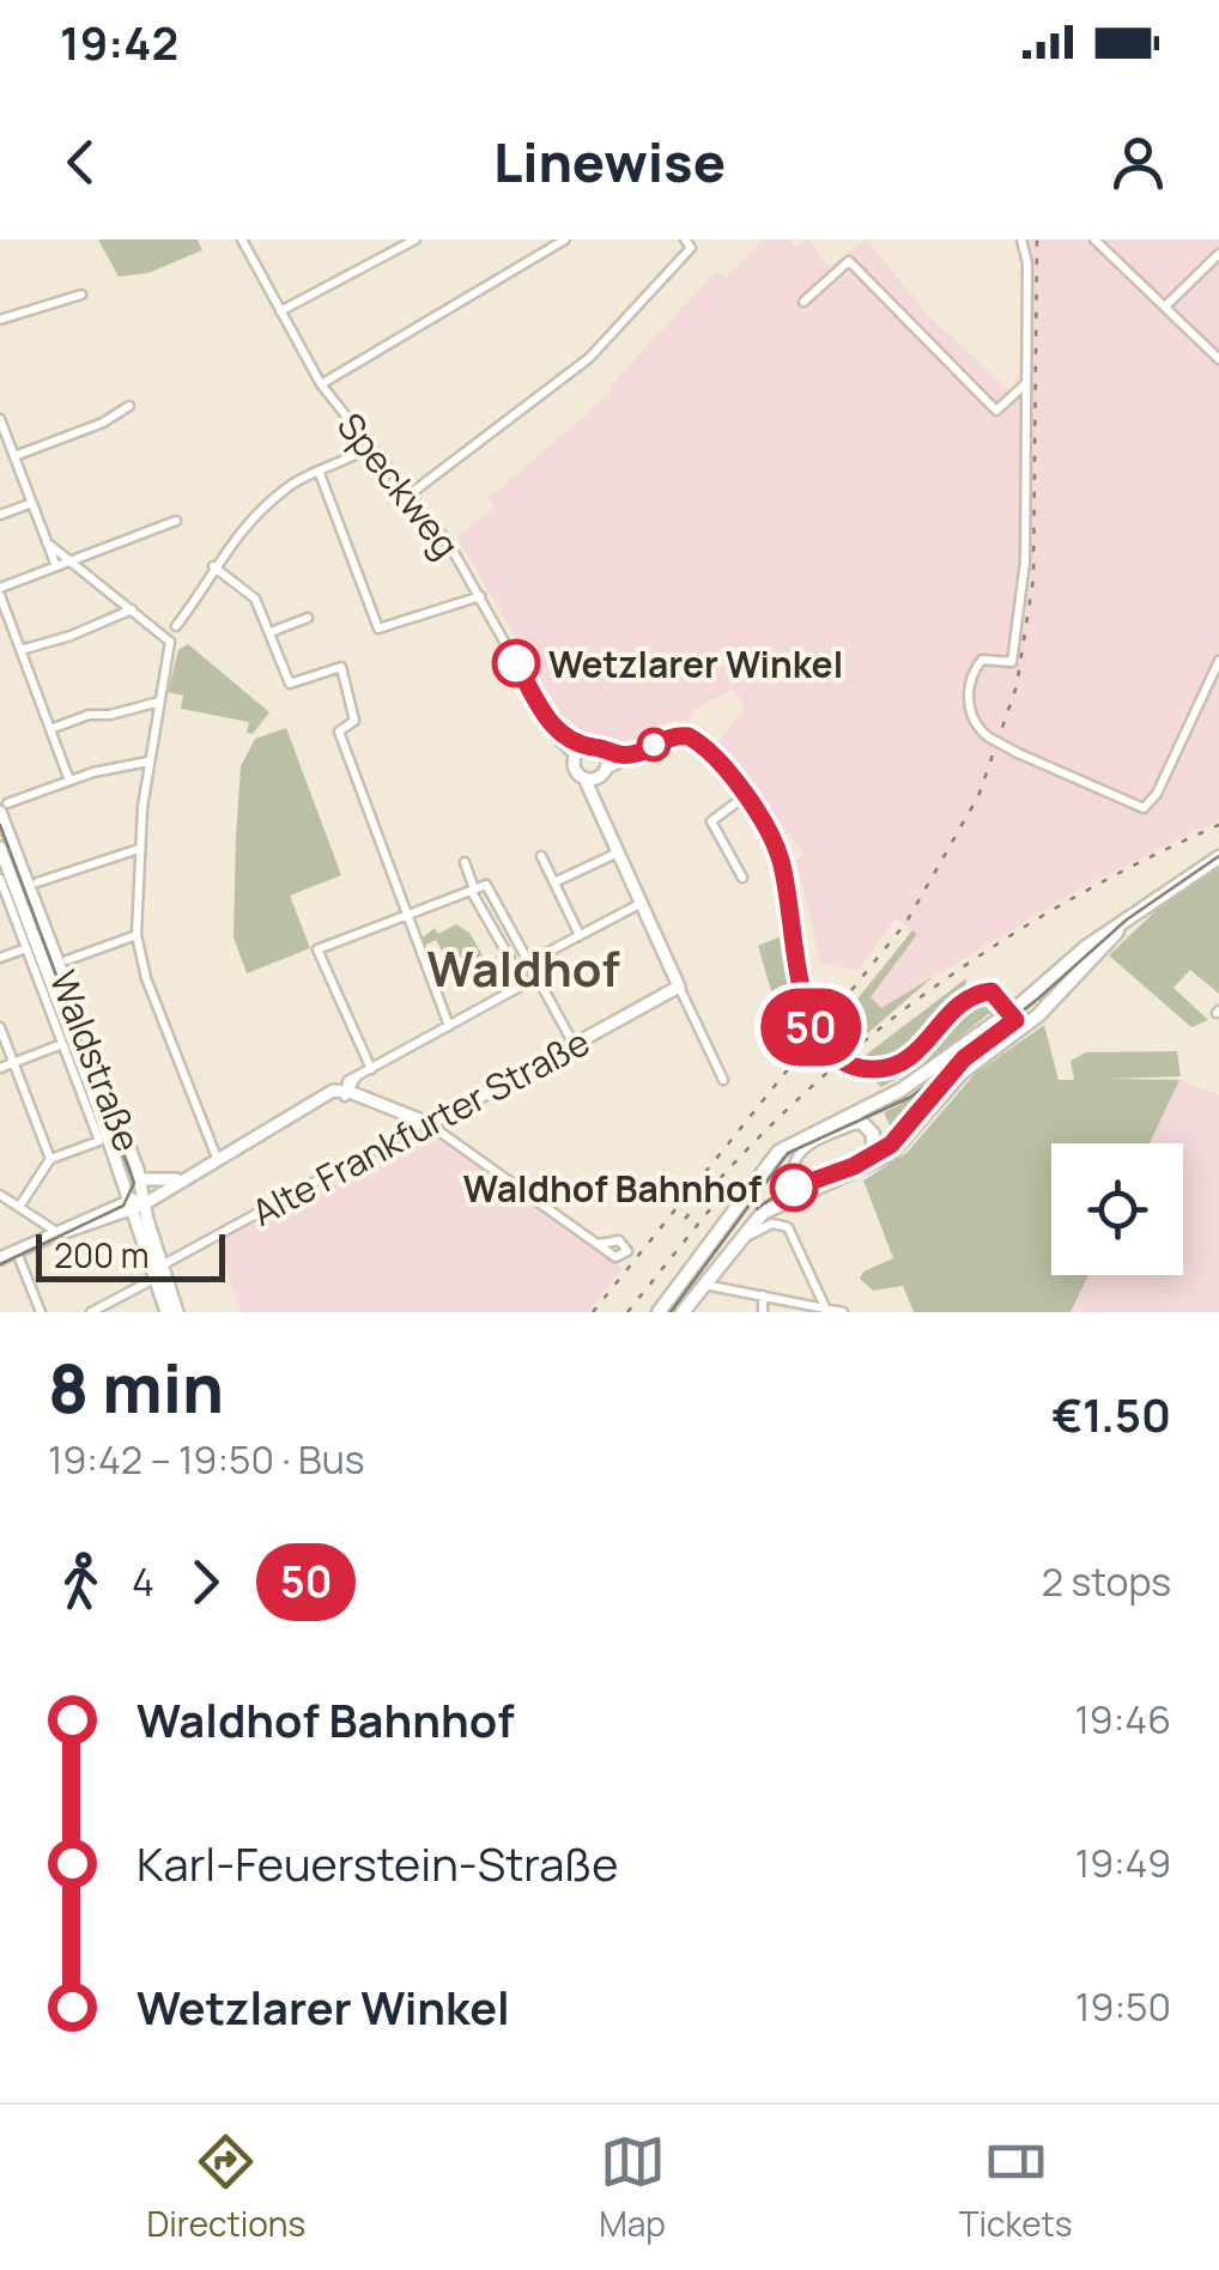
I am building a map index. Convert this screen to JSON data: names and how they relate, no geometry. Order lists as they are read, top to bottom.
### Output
{
  "streets": {
    "street": ["Speckweg", "Waldstraße", "Alte Frankfurter Straße"]
  },
  "crossings": [
    ["Waldstraße", "Alte Frankfurter Straße"]
  ],
  "districts": ["Waldhof"],
  "places": ["Wetzlarer Winkel", "Waldhof Bahnhof"],
  "lines": ["bus line 50"],
  "scale_bar": "200 m",
  "page": {
    "status": "19:42",
    "header": "Linewise",
    "on_map": "50",
    "scale": "200 m",
    "heading": ["8 min", "19:42 – 19:50 · Bus", "€1.50"],
    "legs": ["4", "50", "2 stops"],
    "list": [
      {
        "name": "Waldhof Bahnhof",
        "value": "19:46"
      },
      {
        "name": "Karl-Feuerstein-Straße",
        "value": "19:49"
      },
      {
        "name": "Wetzlarer Winkel",
        "value": "19:50"
      }
    ],
    "tabs": ["Directions", "Map", "Tickets"]
  }
}
